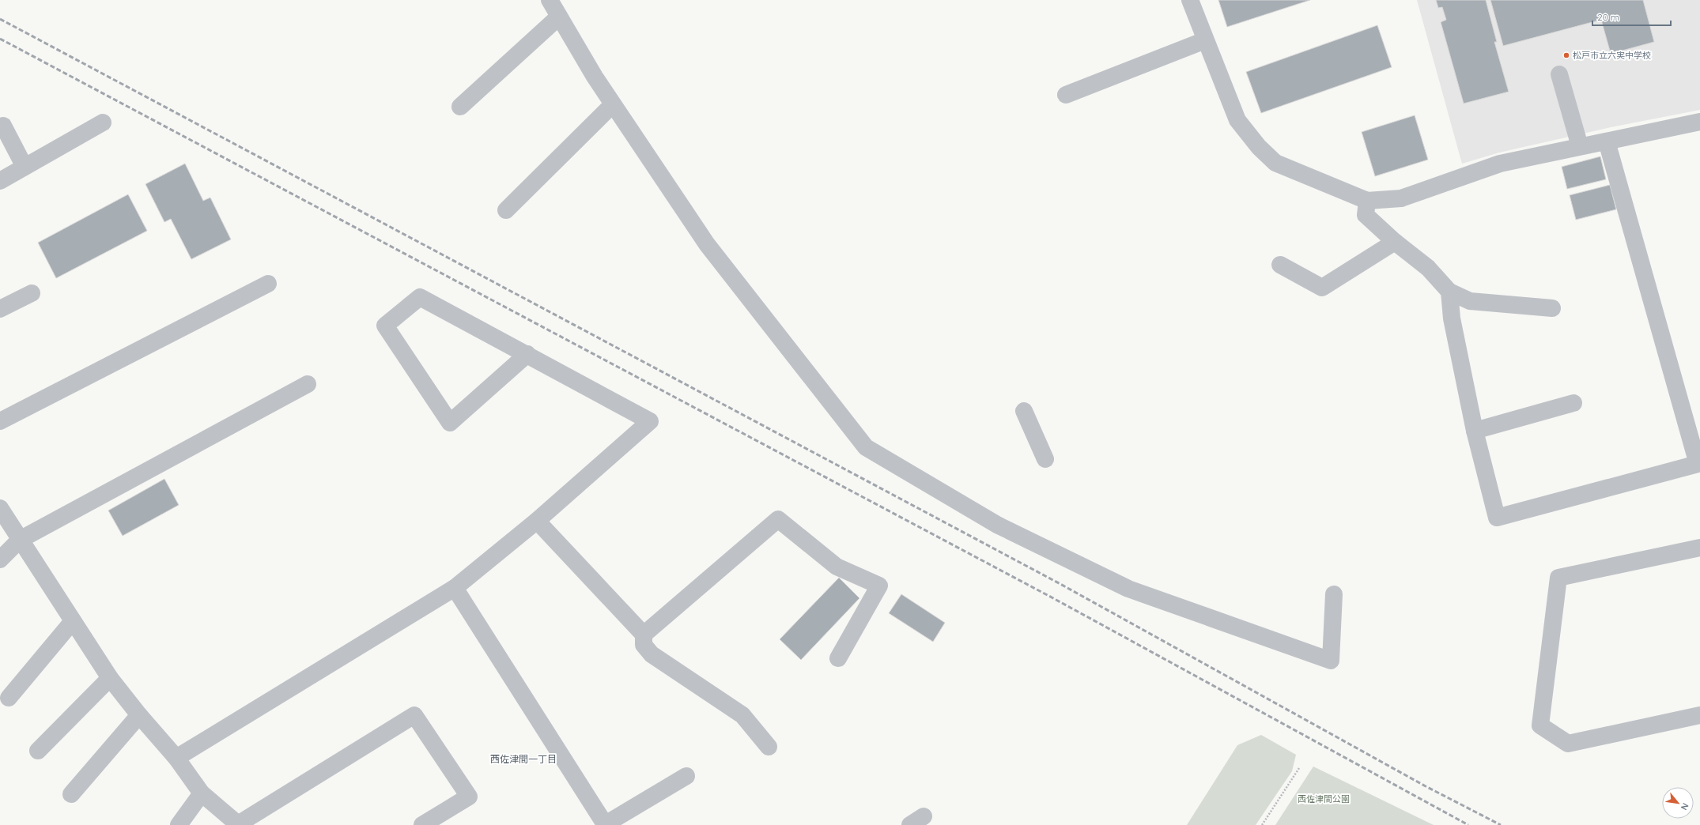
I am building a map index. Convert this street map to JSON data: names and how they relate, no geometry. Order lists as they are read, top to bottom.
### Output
{
  "districts": ["西佐津間一丁目"],
  "parks": ["西佐津間公園"],
  "places": ["松戸市立六実中学校"],
  "scale_bar": "20 m",
  "north": "bottom right"
}
